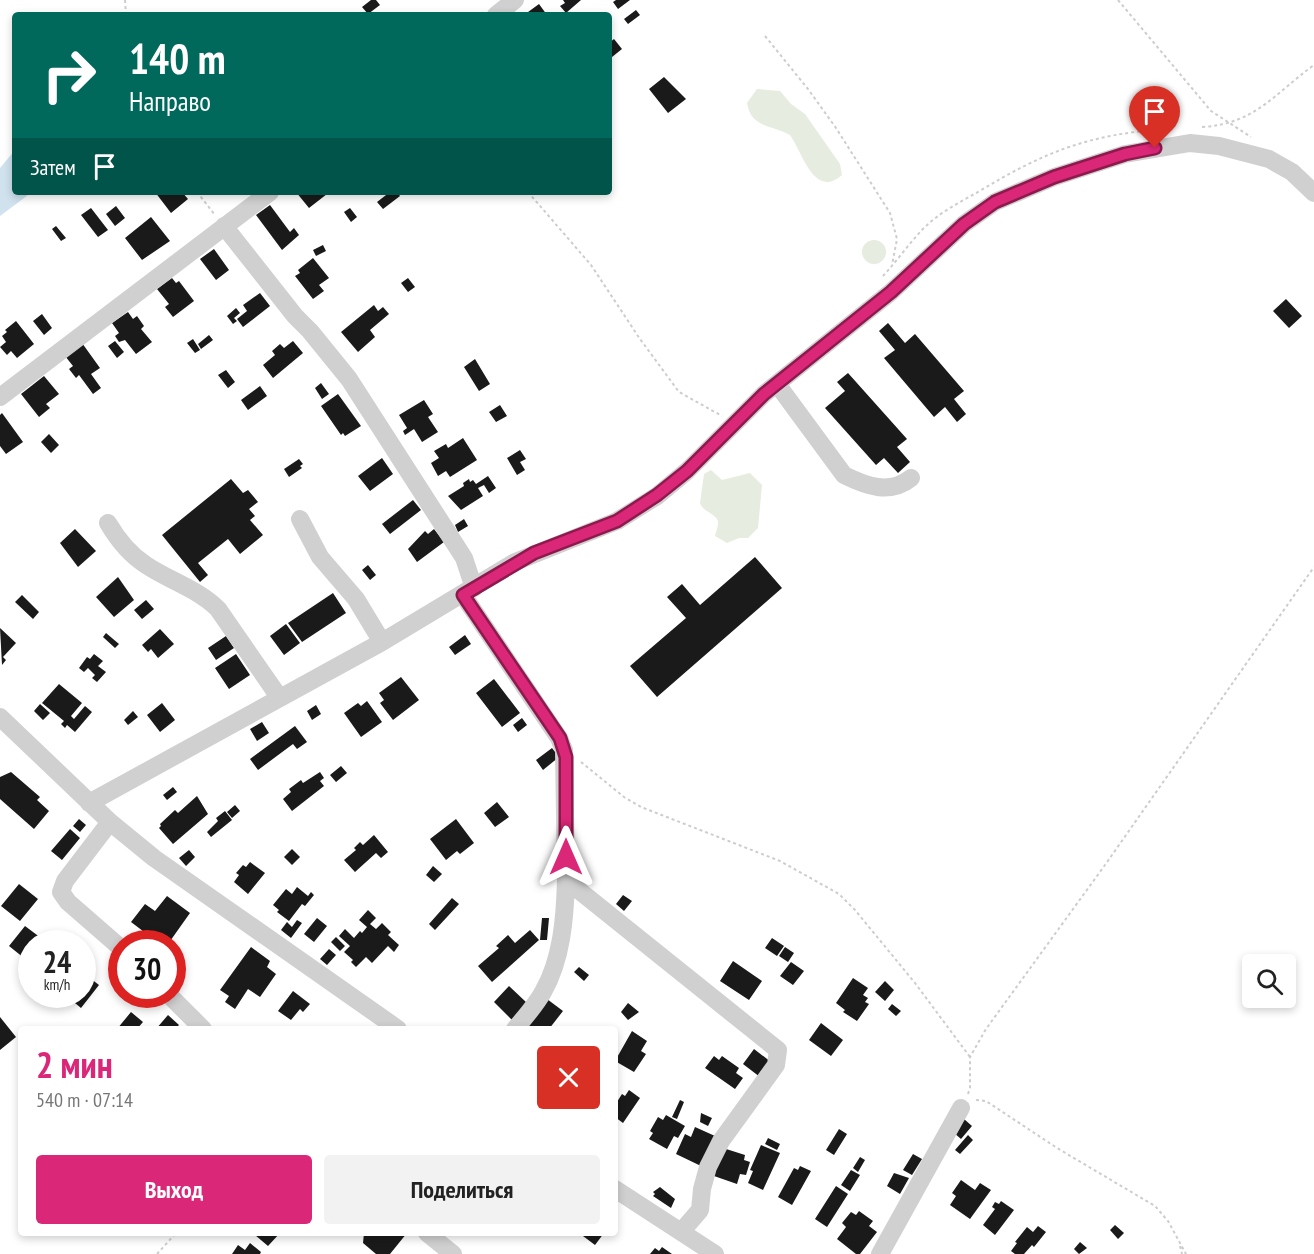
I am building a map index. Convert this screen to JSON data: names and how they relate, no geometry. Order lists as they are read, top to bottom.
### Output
{
  "page": {
    "turn": ["140 m", "Направо"],
    "then": "Затем",
    "speed": "24 km/h",
    "limit": "30",
    "heading": ["2 мин", "540 m · 07:14"],
    "buttons": ["Выход", "Поделиться"]
  }
}
